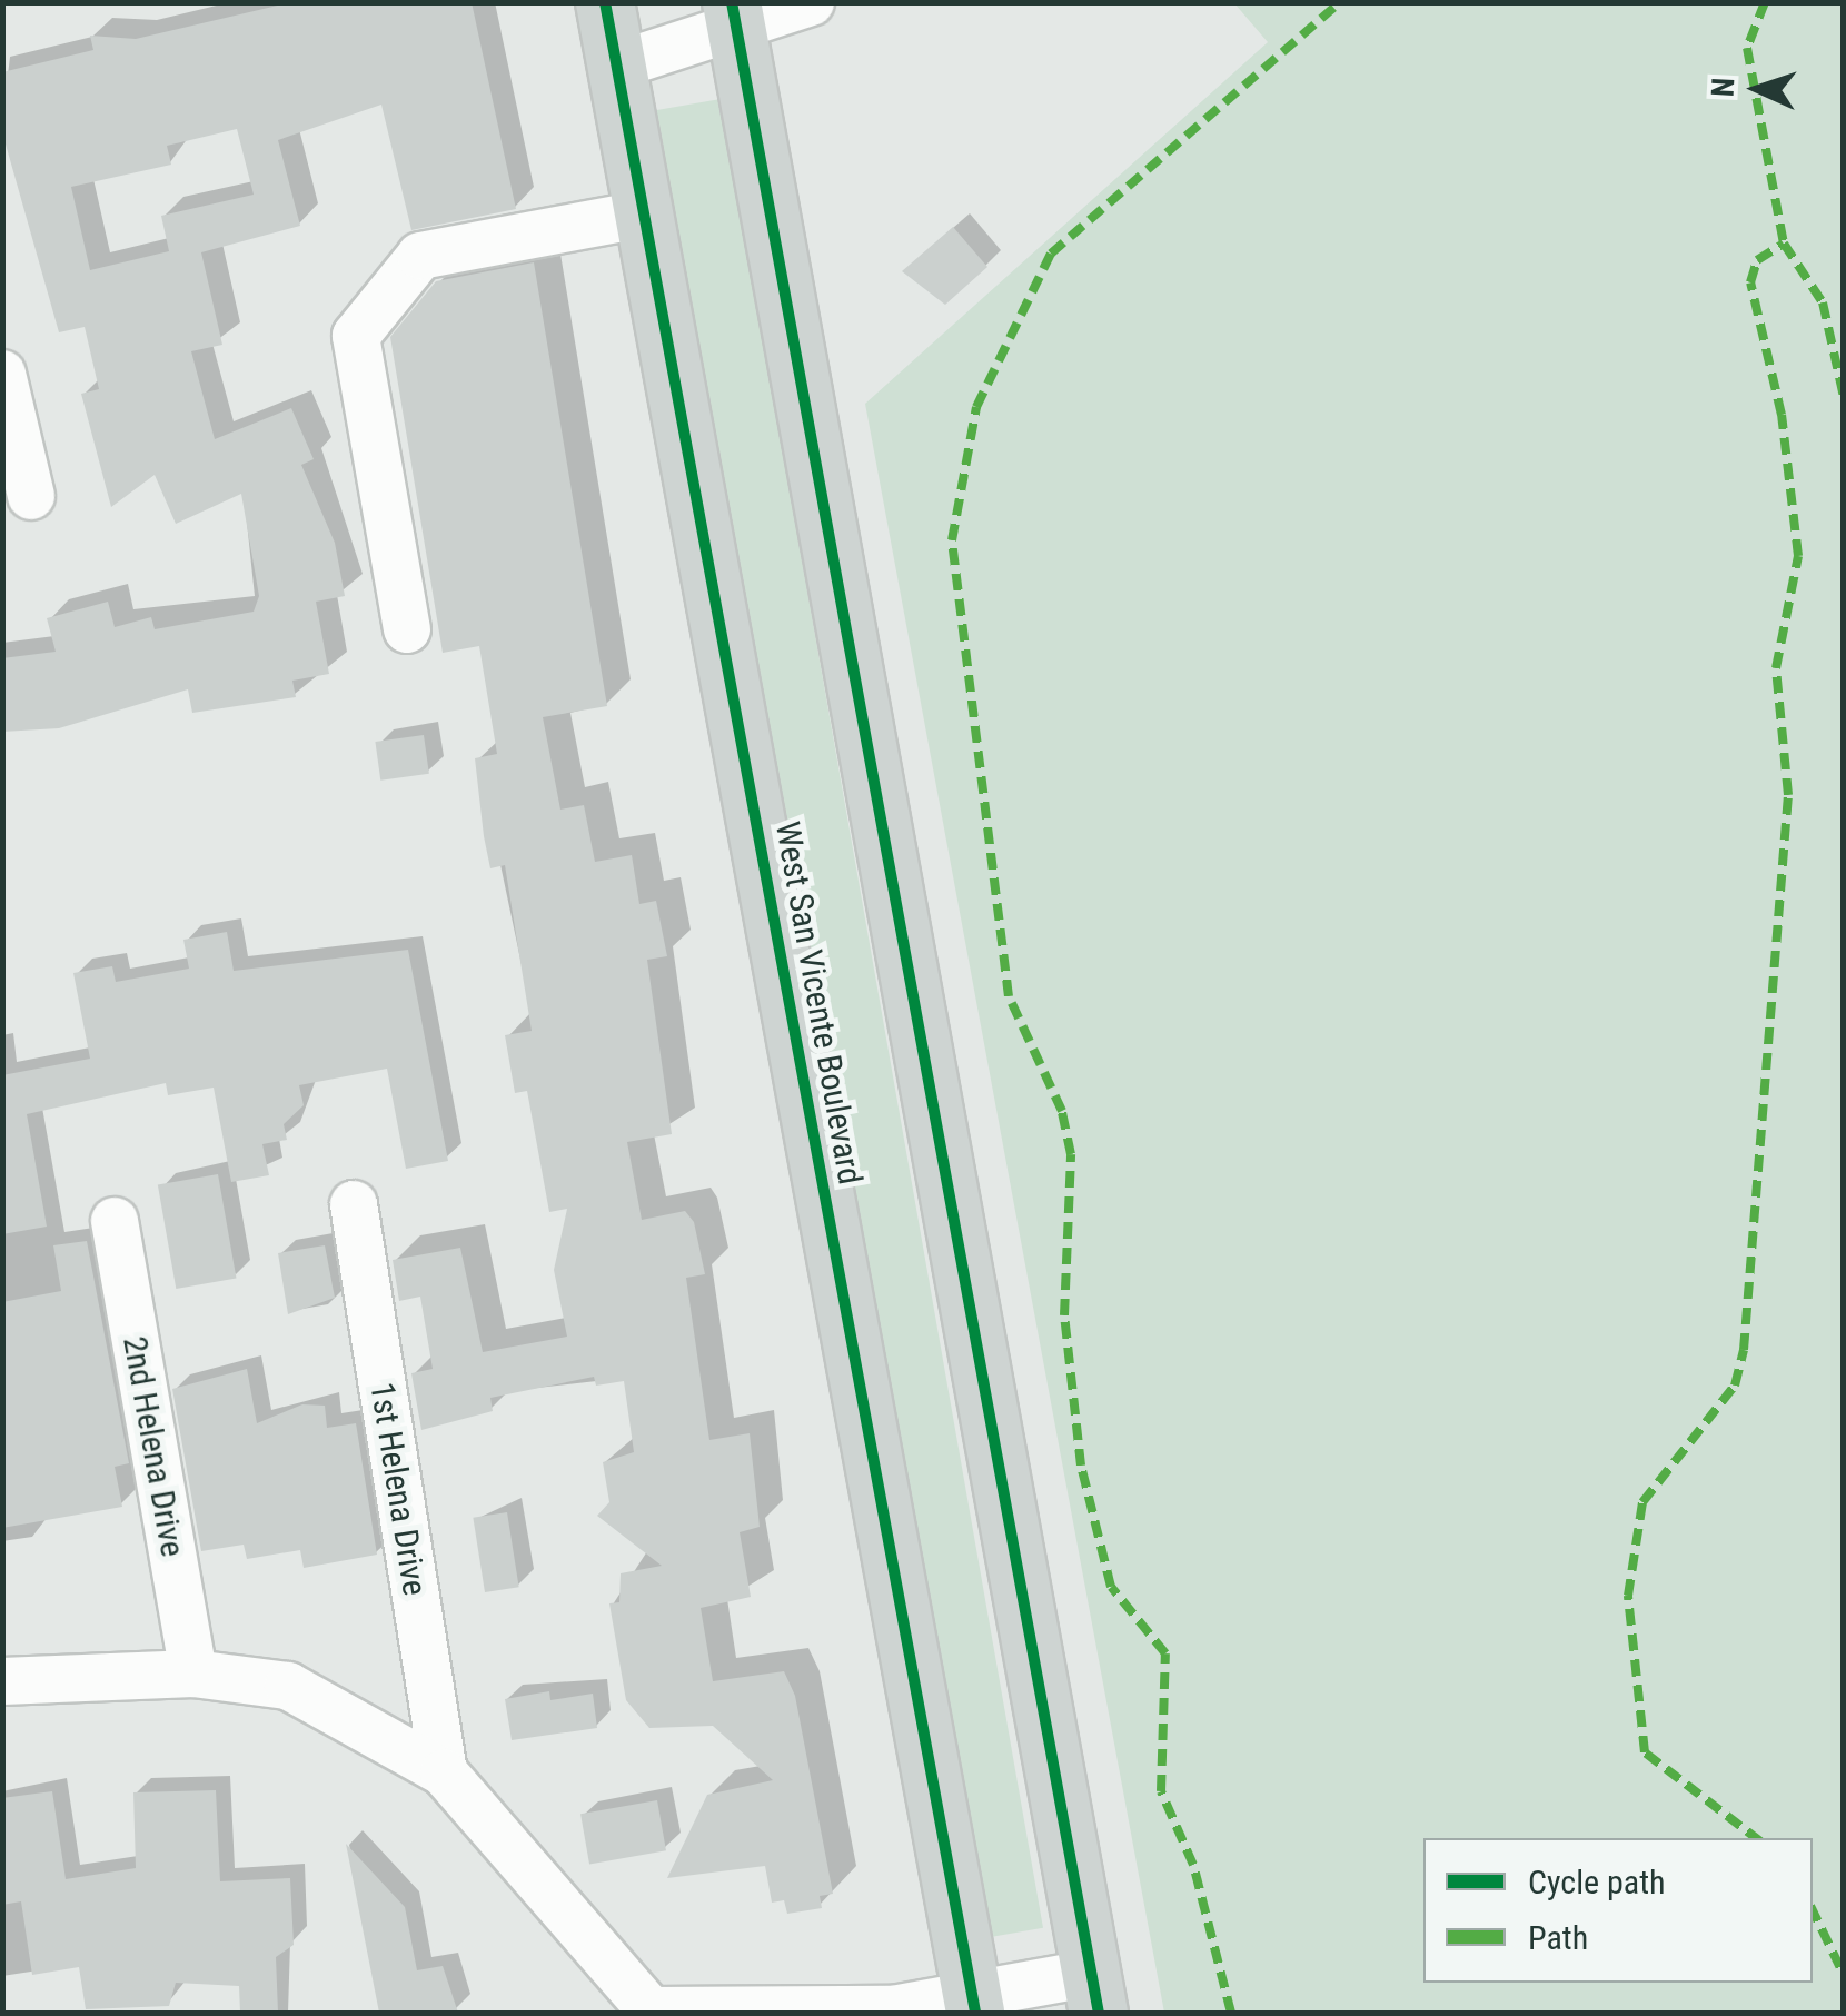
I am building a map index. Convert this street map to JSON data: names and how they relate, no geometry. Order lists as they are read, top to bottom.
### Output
{
  "streets": {
    "main road": ["West San Vicente Boulevard"],
    "street": ["2nd Helena Drive", "1st Helena Drive"]
  },
  "legend": ["Cycle path", "Path"],
  "north": "left"
}
